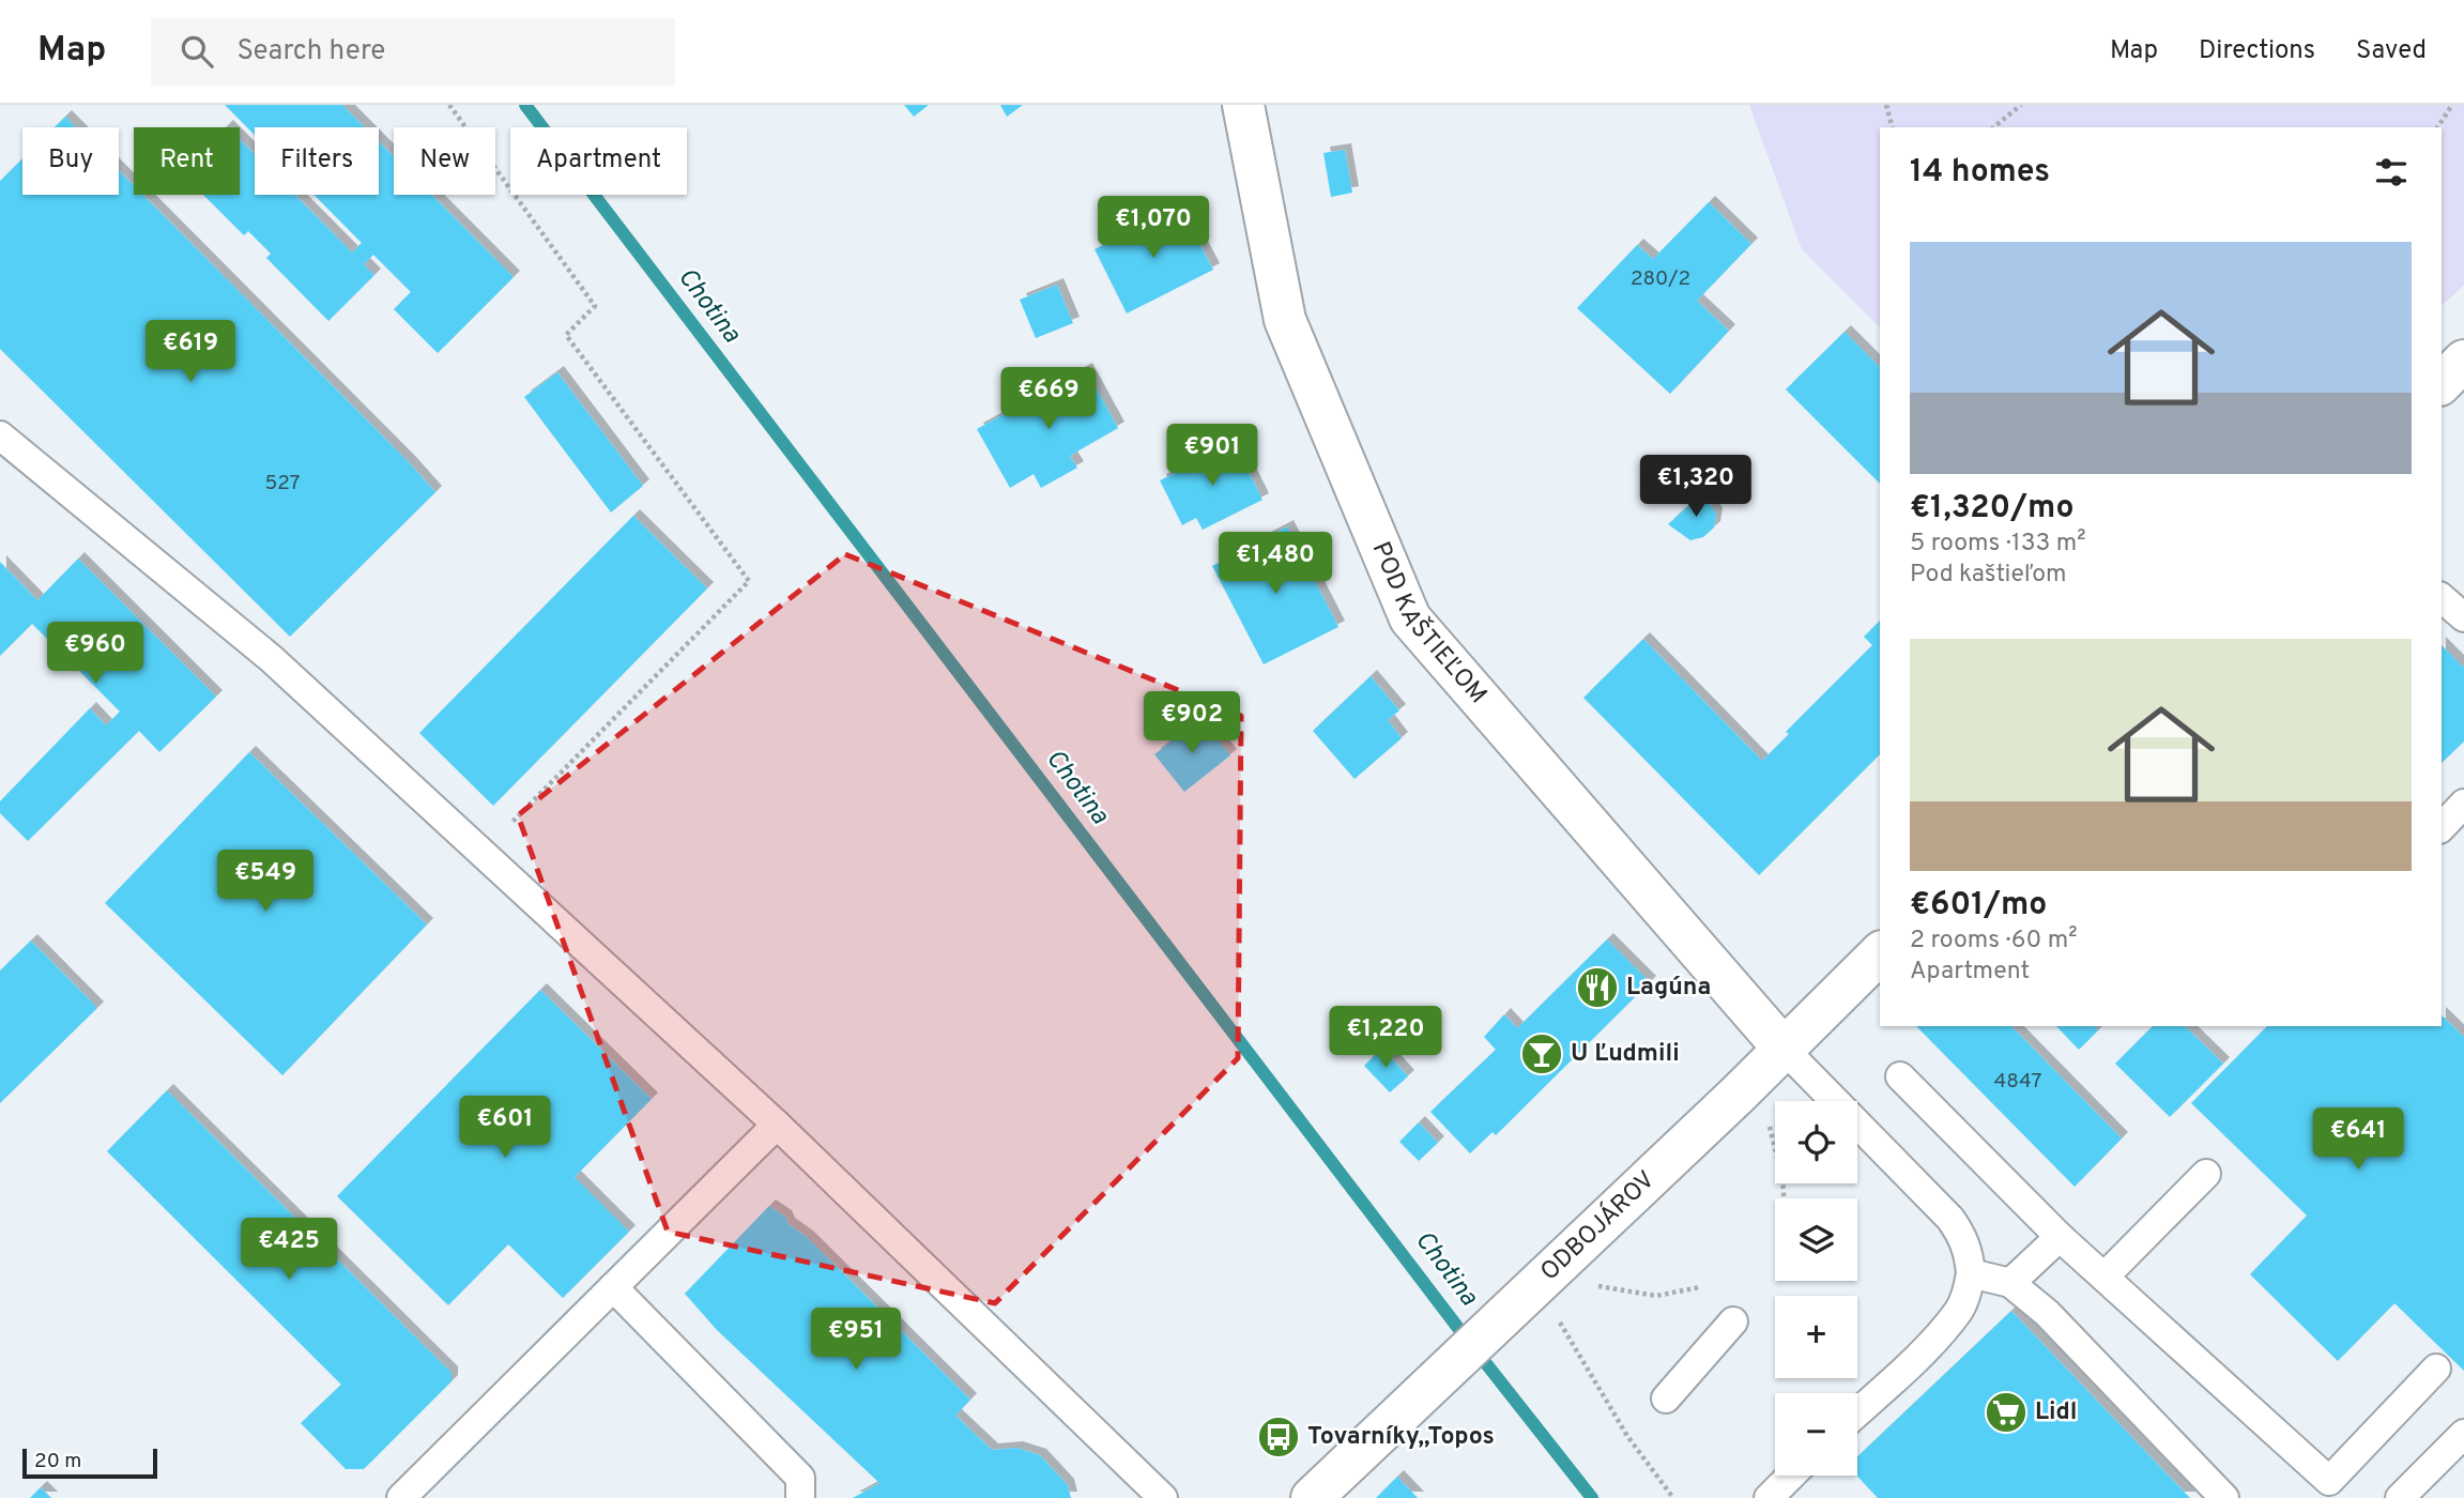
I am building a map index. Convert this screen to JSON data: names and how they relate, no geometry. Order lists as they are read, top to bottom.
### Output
{
  "streets": {
    "street": ["POD KAŠTIEĽOM", "ODBOJÁROV"]
  },
  "crossings": [
    ["POD KAŠTIEĽOM", "ODBOJÁROV"]
  ],
  "water": ["Chotina"],
  "places": {
    "restaurant": ["Lagúna"],
    "bar": ["U Ľudmili"],
    "supermarket": ["Lidl"],
    "bus stop": ["Tovarníky,,Topos"]
  },
  "house_numbers": ["280/2", "527", "4847"],
  "scale_bar": "20 m",
  "page": {
    "header": "Map",
    "search": "Search here",
    "nav": ["Map", "Directions", "Saved"],
    "chip": [
      "Buy",
      "Rent",
      "Filters",
      "New",
      "Apartment"
    ],
    "heading": "14 homes",
    "price": [
      "€1,070",
      "€619",
      "€669",
      "€901",
      "€1,320",
      "€1,480",
      "€960",
      "€902",
      "€549",
      "€1,220",
      "€601",
      "€641",
      "€425",
      "€951"
    ],
    "list": [
      {
        "name": "€1,320/mo",
        "note": "5 rooms · 133 m² · Pod kaštieľom"
      },
      {
        "name": "€601/mo",
        "note": "2 rooms · 60 m² · Apartment"
      }
    ],
    "map_buttons": ["+", "−"],
    "scale": "20 m"
  }
}
